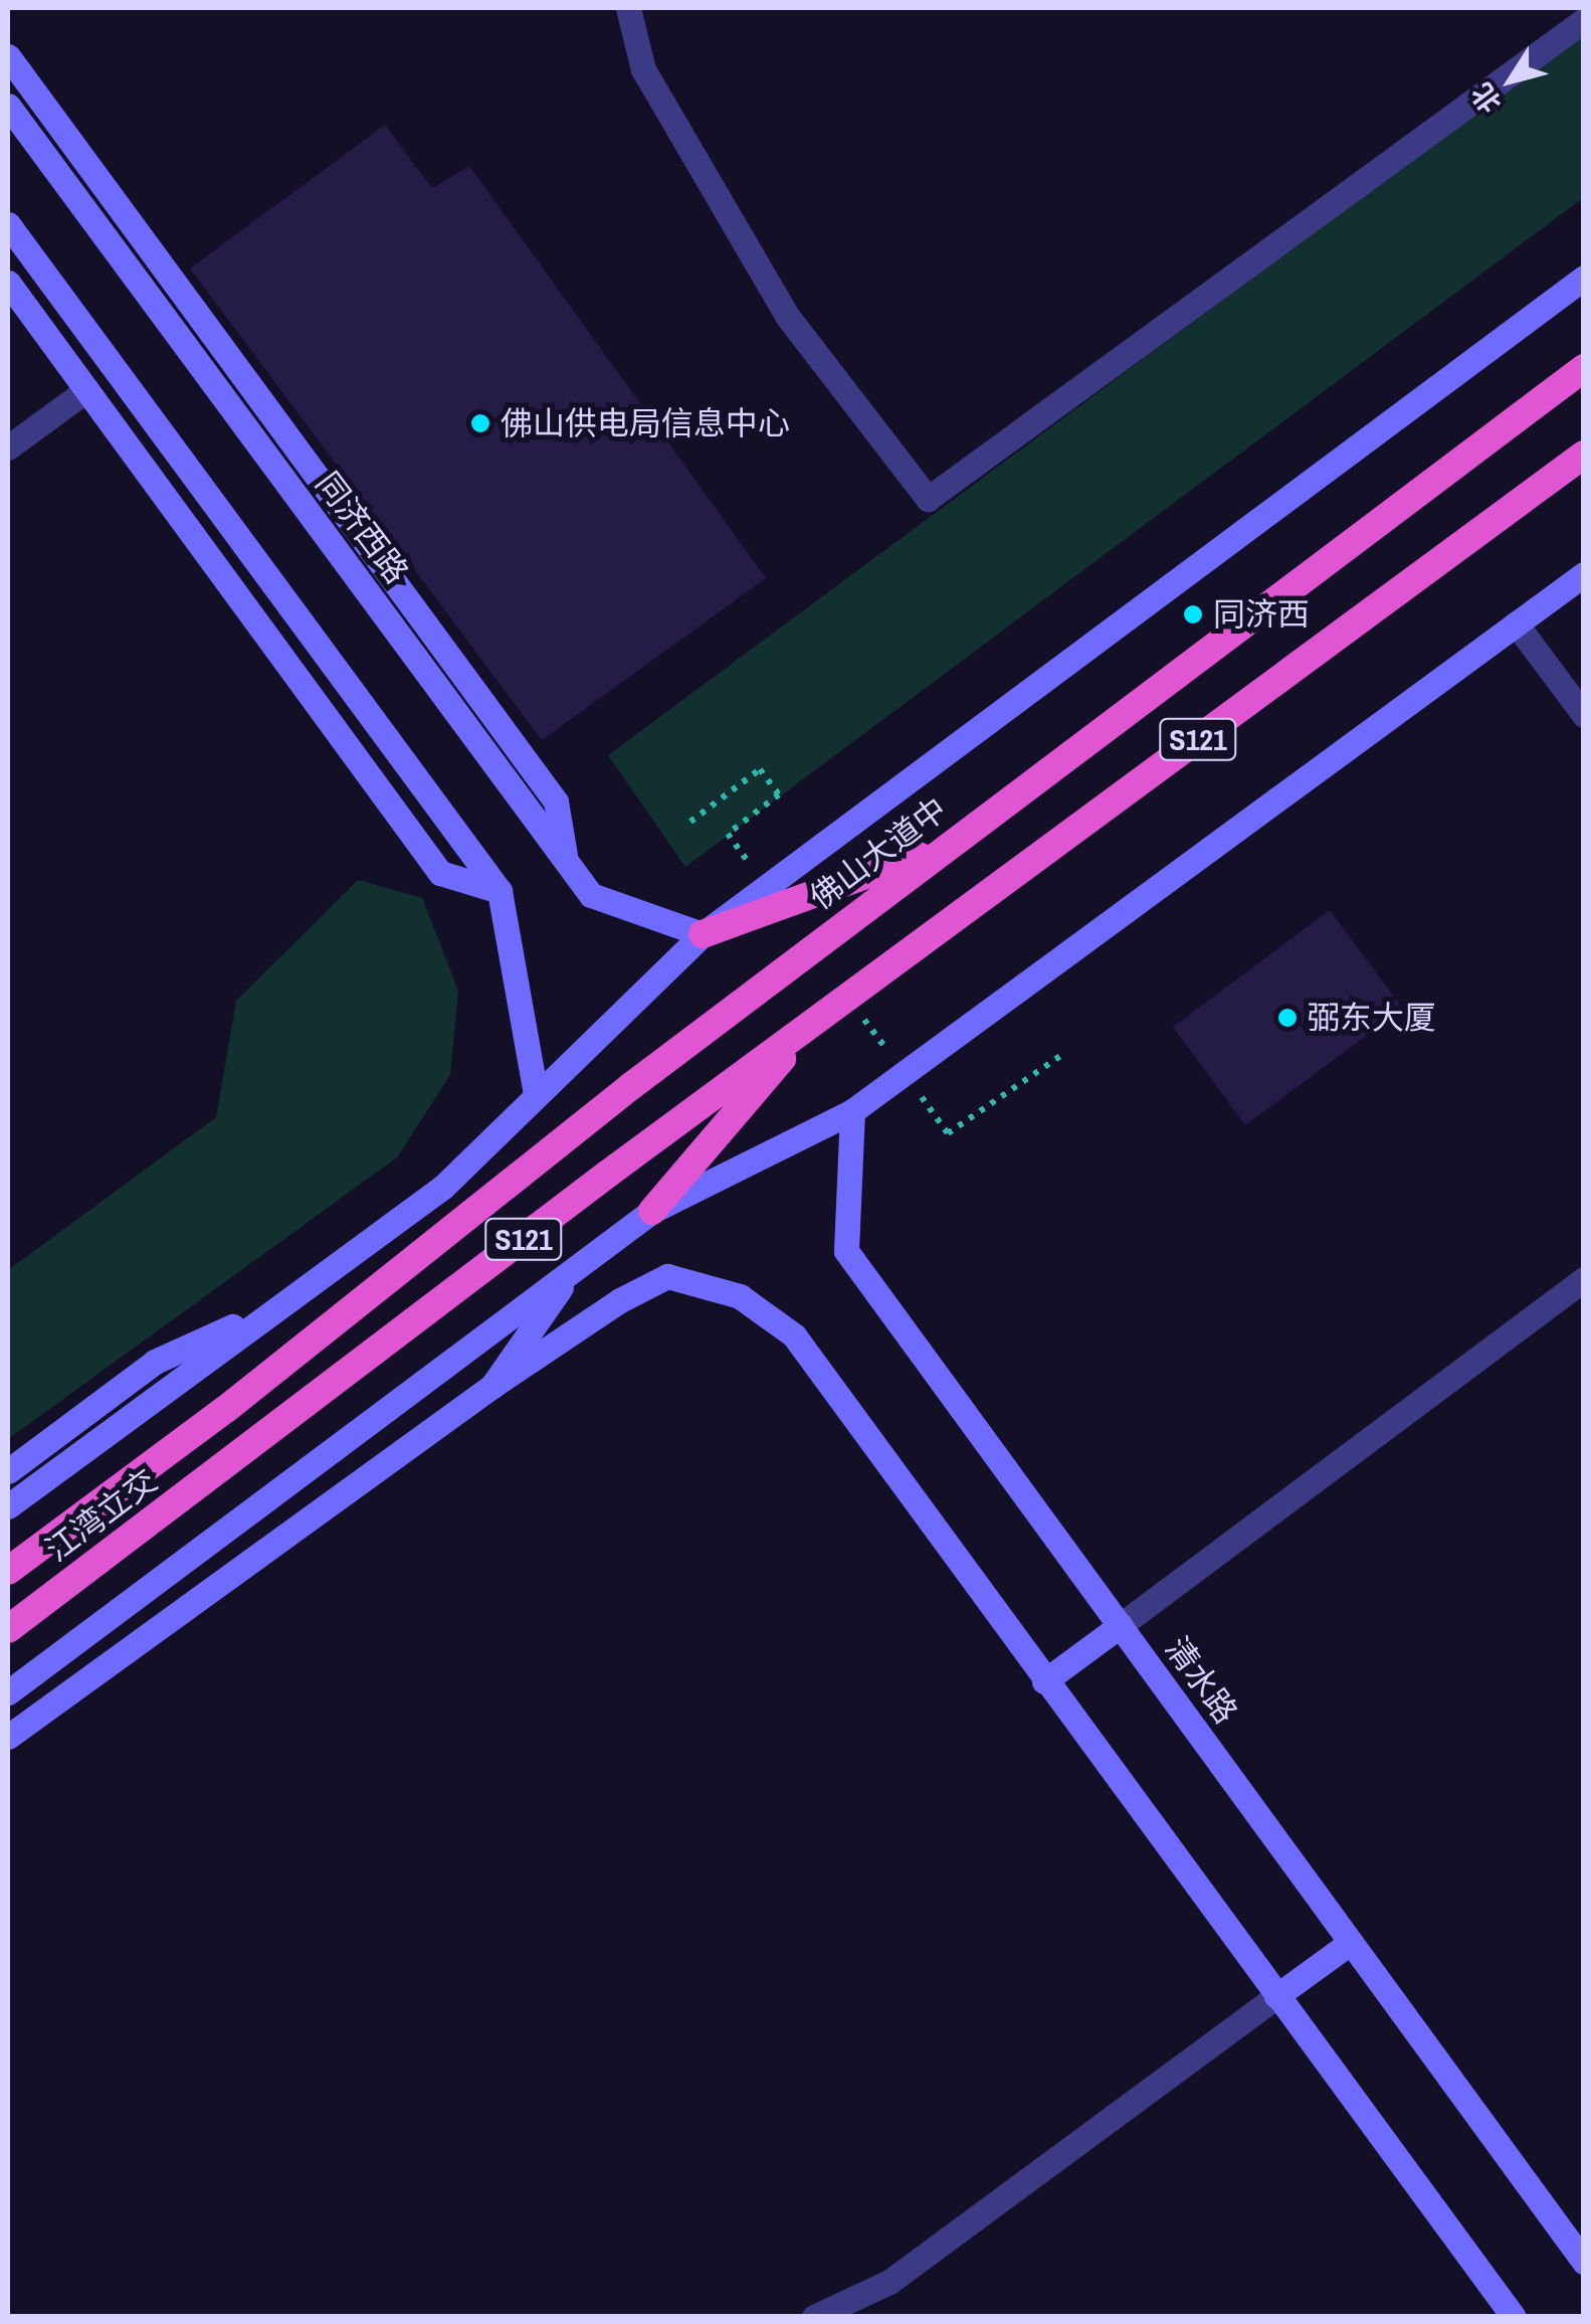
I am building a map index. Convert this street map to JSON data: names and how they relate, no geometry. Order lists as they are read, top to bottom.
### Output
{
  "streets": {
    "highway": ["S121", "佛山大道中", "江湾立交"],
    "main road": ["同济西路", "清水路"]
  },
  "crossings": [
    ["S121", "江湾立交"]
  ],
  "places": ["佛山供电局信息中心", "同济西", "弼东大厦"],
  "north": "bottom left"
}
